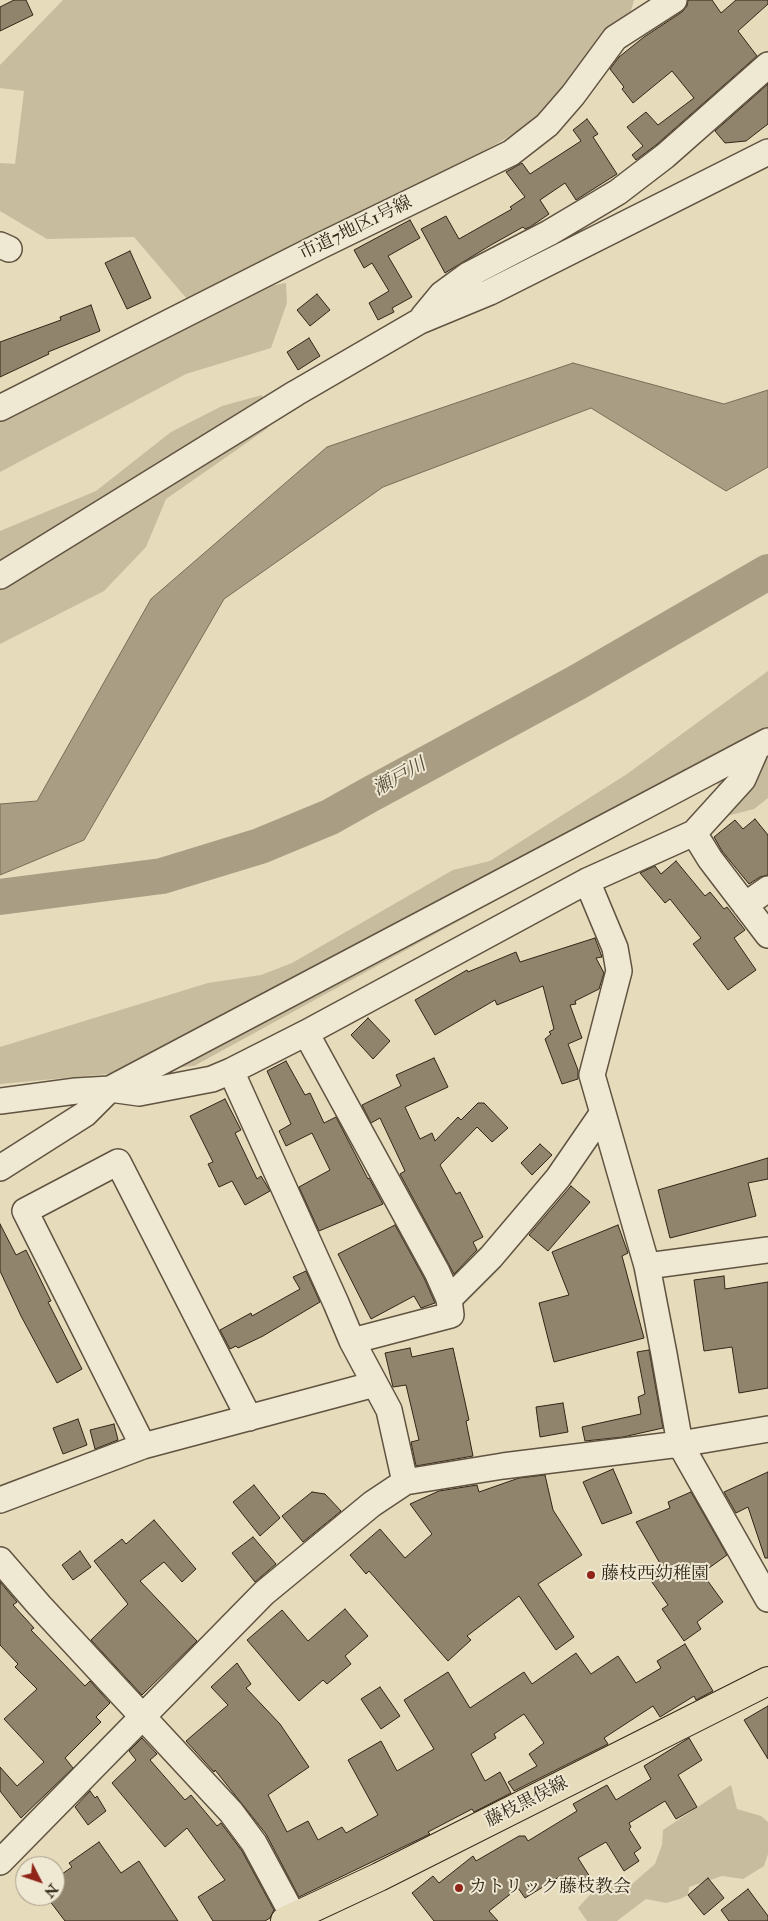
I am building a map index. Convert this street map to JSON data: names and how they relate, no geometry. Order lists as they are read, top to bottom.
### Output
{
  "streets": {
    "main road": ["藤枝黒俣線"],
    "street": ["市道7地区1号線"]
  },
  "water": ["瀬戸川"],
  "places": ["藤枝西幼稚園", "カトリック藤枝教会"],
  "north": "bottom right"
}
